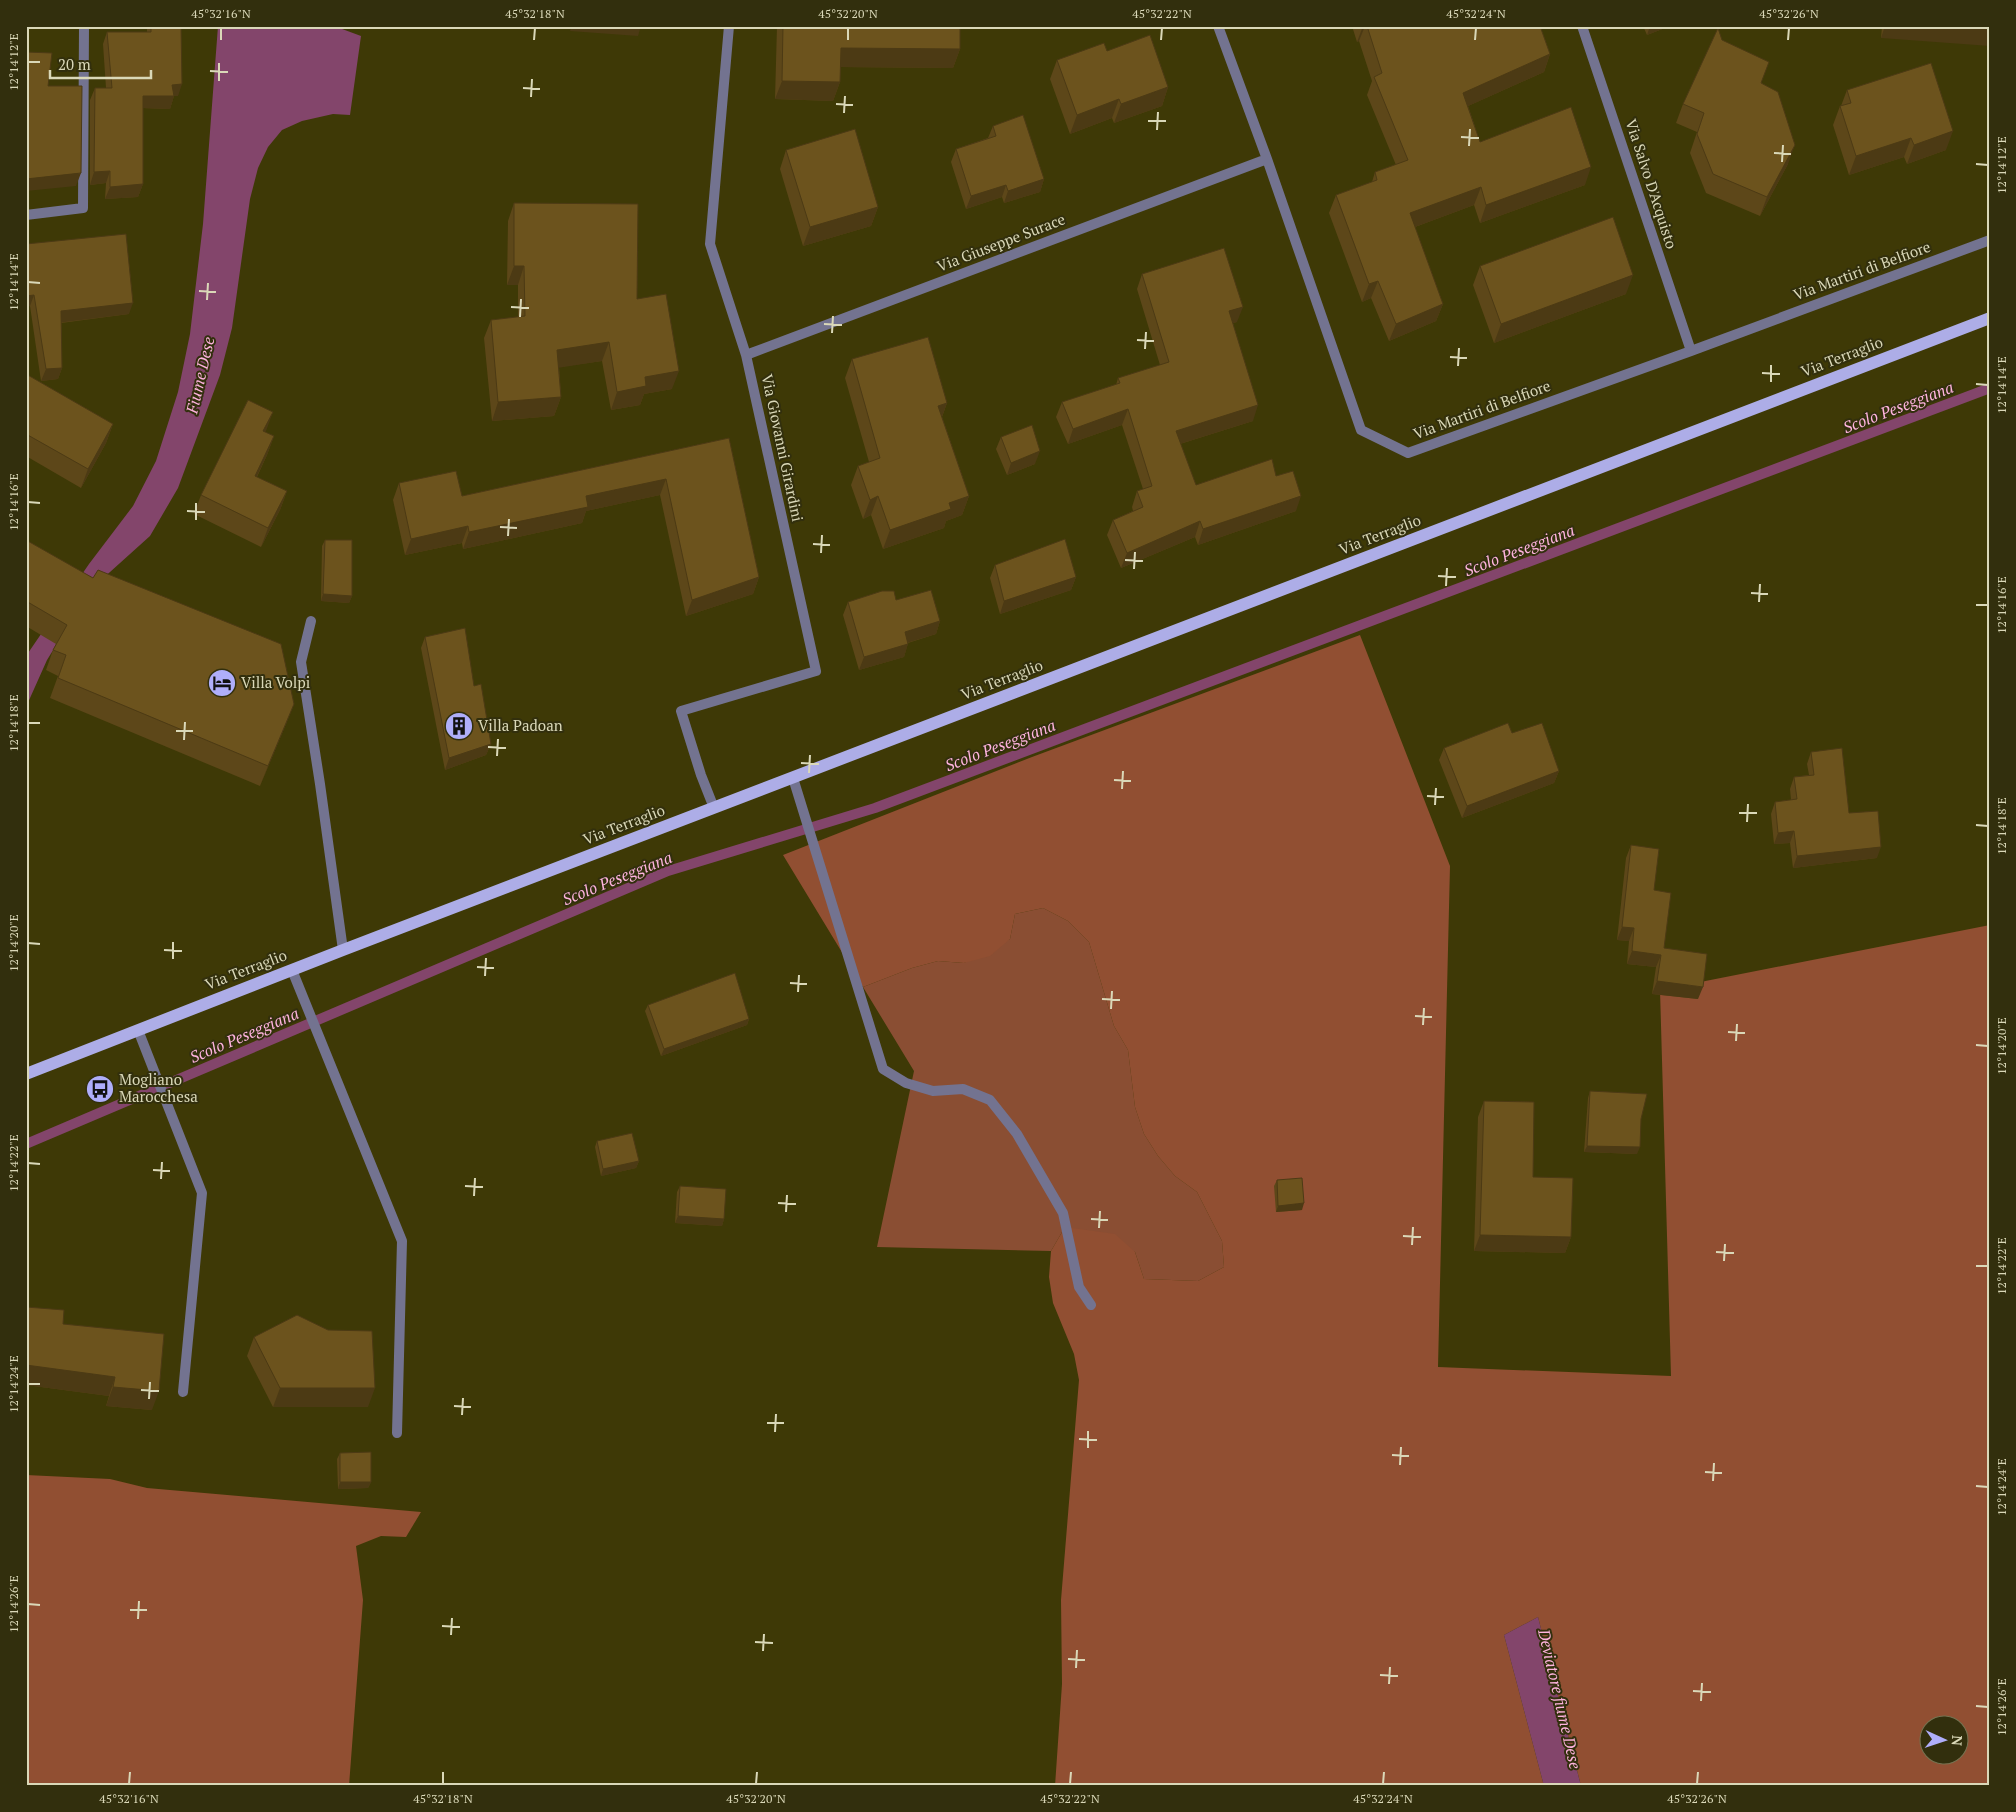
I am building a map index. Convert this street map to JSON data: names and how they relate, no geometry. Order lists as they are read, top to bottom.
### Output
{
  "streets": {
    "main road": ["Via Terraglio"],
    "street": [
      "Via Salvo D'Acquisto",
      "Via Giuseppe Surace",
      "Via Martiri di Belfiore",
      "Via Giovanni Girardini"
    ]
  },
  "crossings": [
    ["Via Salvo D'Acquisto", "Via Martiri di Belfiore"],
    ["Via Giuseppe Surace", "Via Martiri di Belfiore"],
    ["Via Giuseppe Surace", "Via Giovanni Girardini"],
    ["Via Terraglio", "Via Giovanni Girardini"]
  ],
  "water": ["Fiume Dese", "Scolo Peseggiana", "Deviatore fiume Dese"],
  "places": {
    "hotel": ["Villa Volpi"],
    "building": ["Villa Padoan"],
    "bus stop": ["Mogliano Marocchesa"]
  },
  "scale_bar": "20 m",
  "north": "right",
  "coordinates": [
    "45°32'16\"N",
    "45°32'18\"N",
    "45°32'20\"N",
    "45°32'22\"N",
    "45°32'24\"N",
    "45°32'26\"N",
    "12°14'12\"E",
    "12°14'14\"E",
    "12°14'16\"E",
    "12°14'18\"E",
    "12°14'20\"E",
    "12°14'22\"E",
    "12°14'24\"E",
    "12°14'26\"E"
  ]
}
